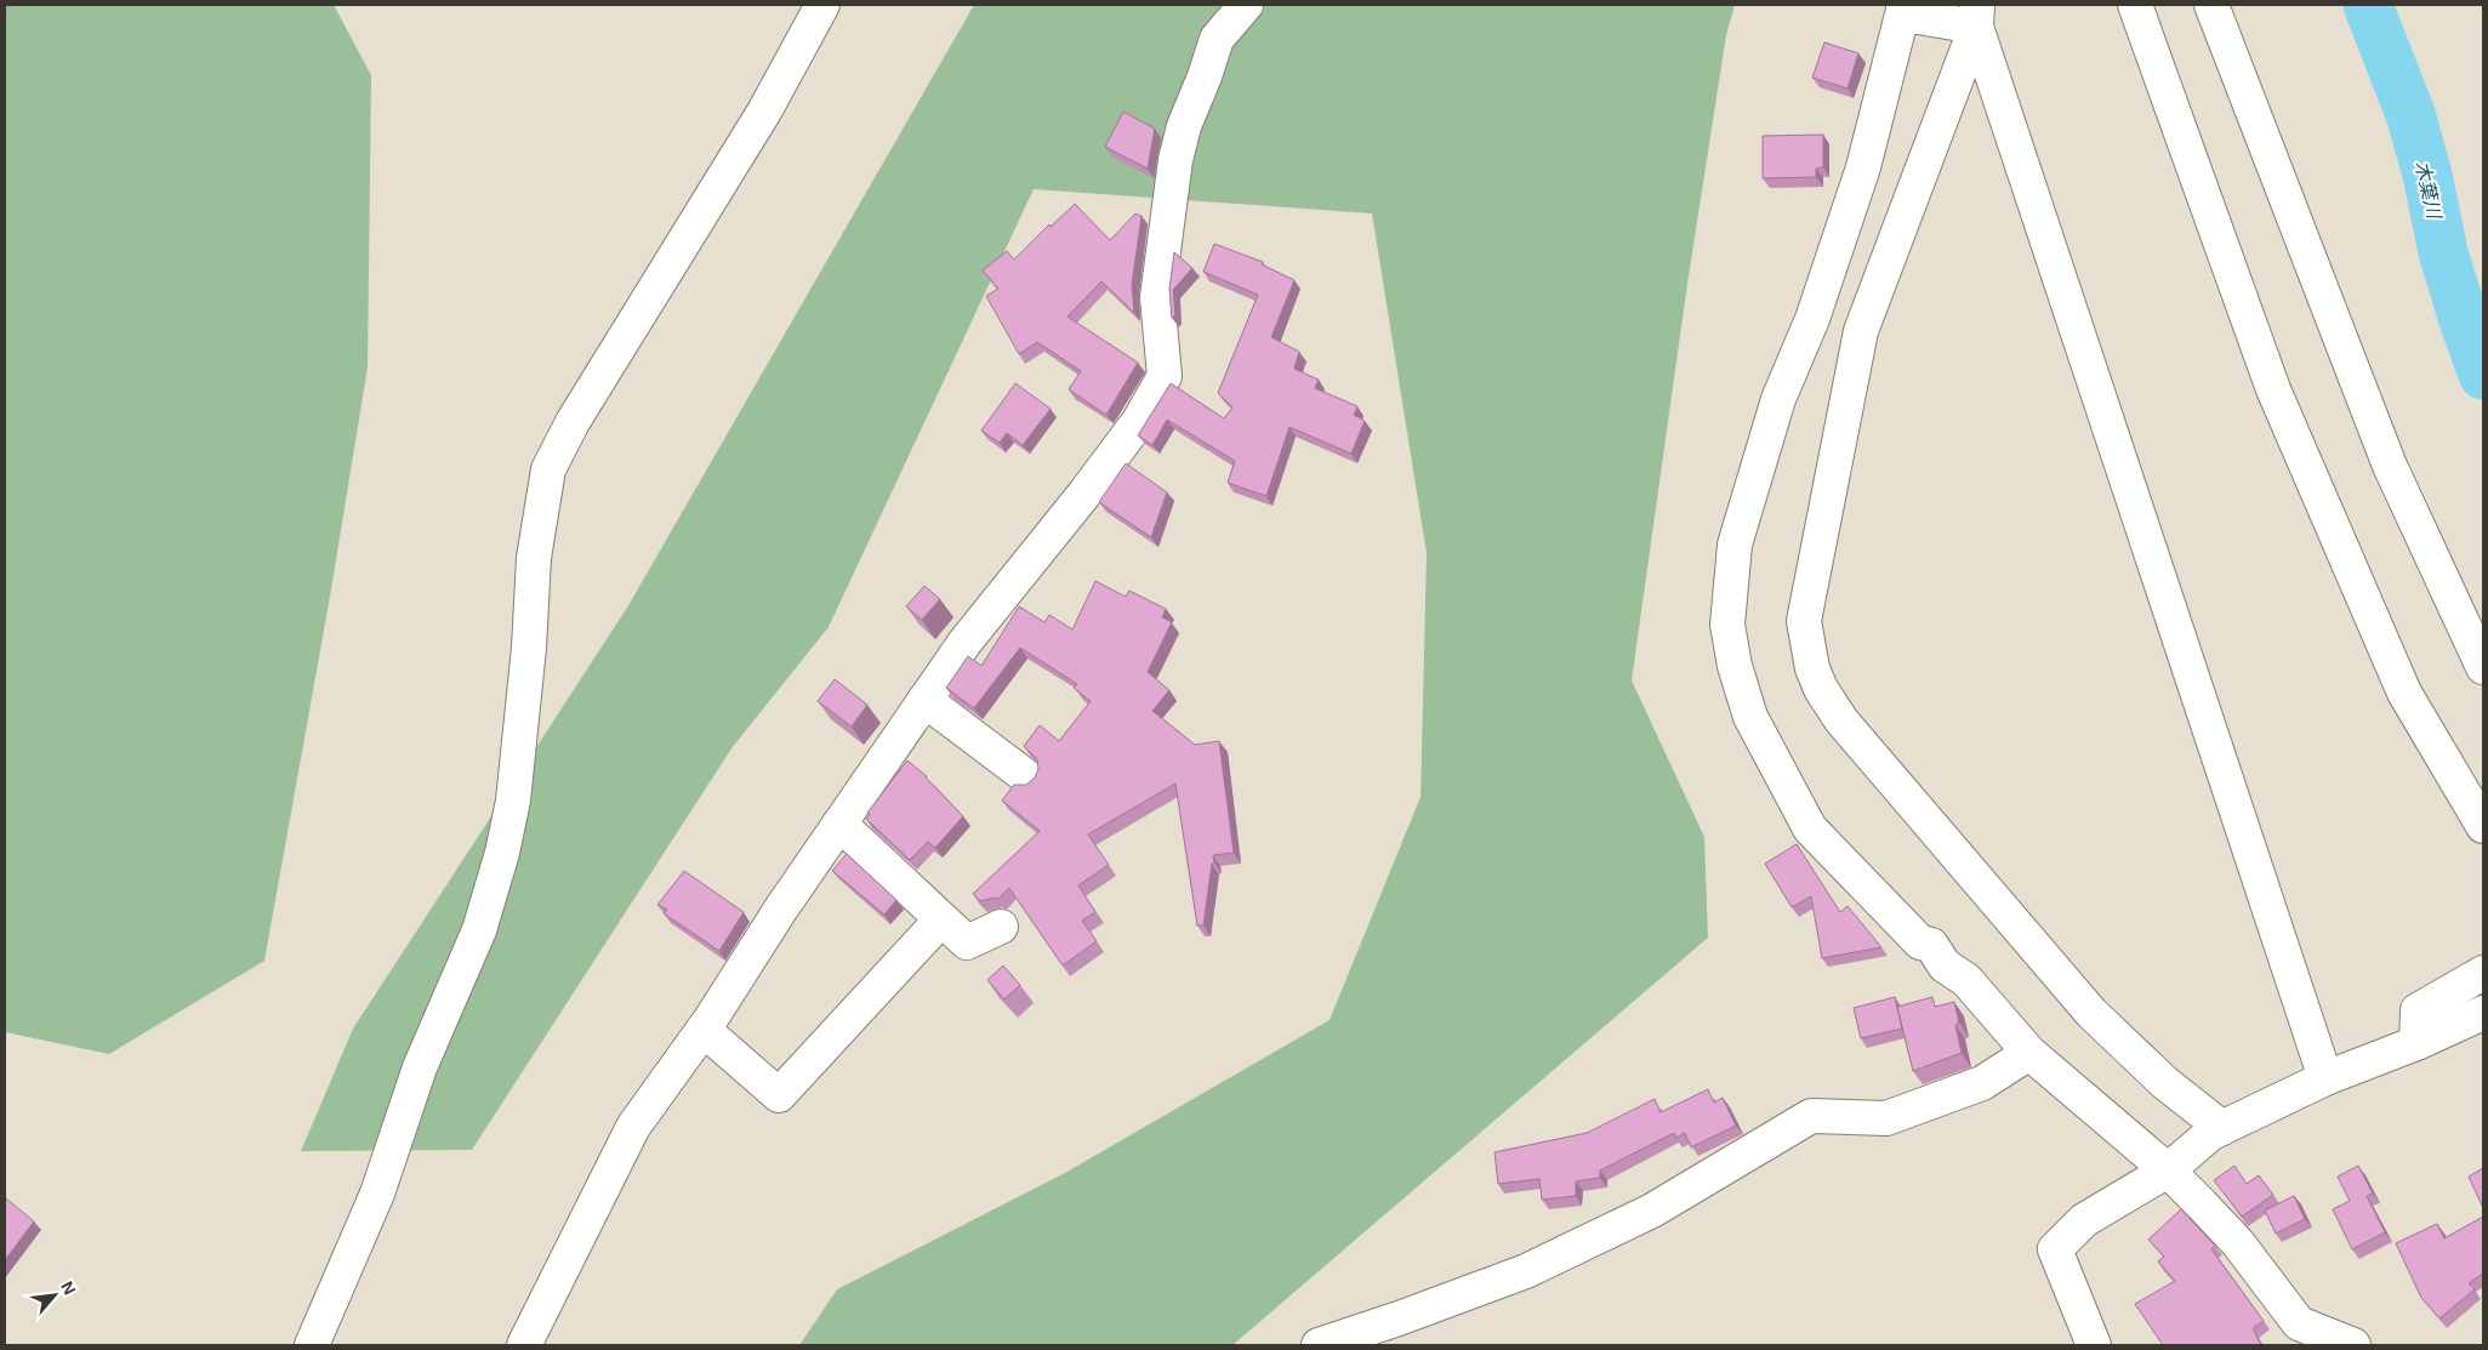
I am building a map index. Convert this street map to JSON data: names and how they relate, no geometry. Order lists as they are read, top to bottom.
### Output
{
  "water": ["木葉川"],
  "north": "top right"
}
